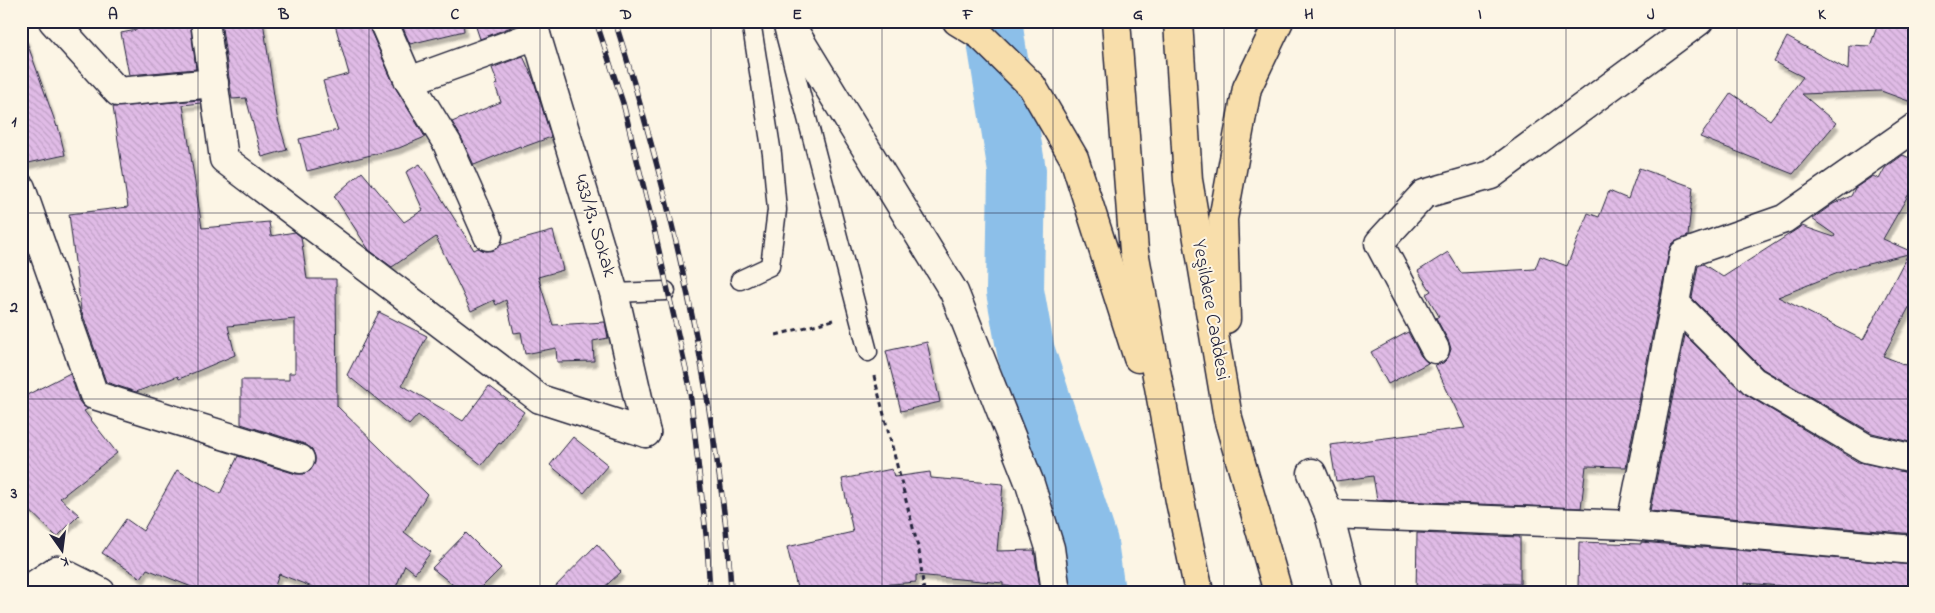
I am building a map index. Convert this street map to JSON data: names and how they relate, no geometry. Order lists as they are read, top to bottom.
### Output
{
  "streets": {
    "highway": ["Yeşildere Caddesi"],
    "street": ["433/13. Sokak"]
  },
  "north": "bottom",
  "grid": {
    "columns": [
      "A",
      "B",
      "C",
      "D",
      "E",
      "F",
      "G",
      "H",
      "I",
      "J",
      "K"
    ],
    "rows": ["1", "2", "3"]
  }
}
